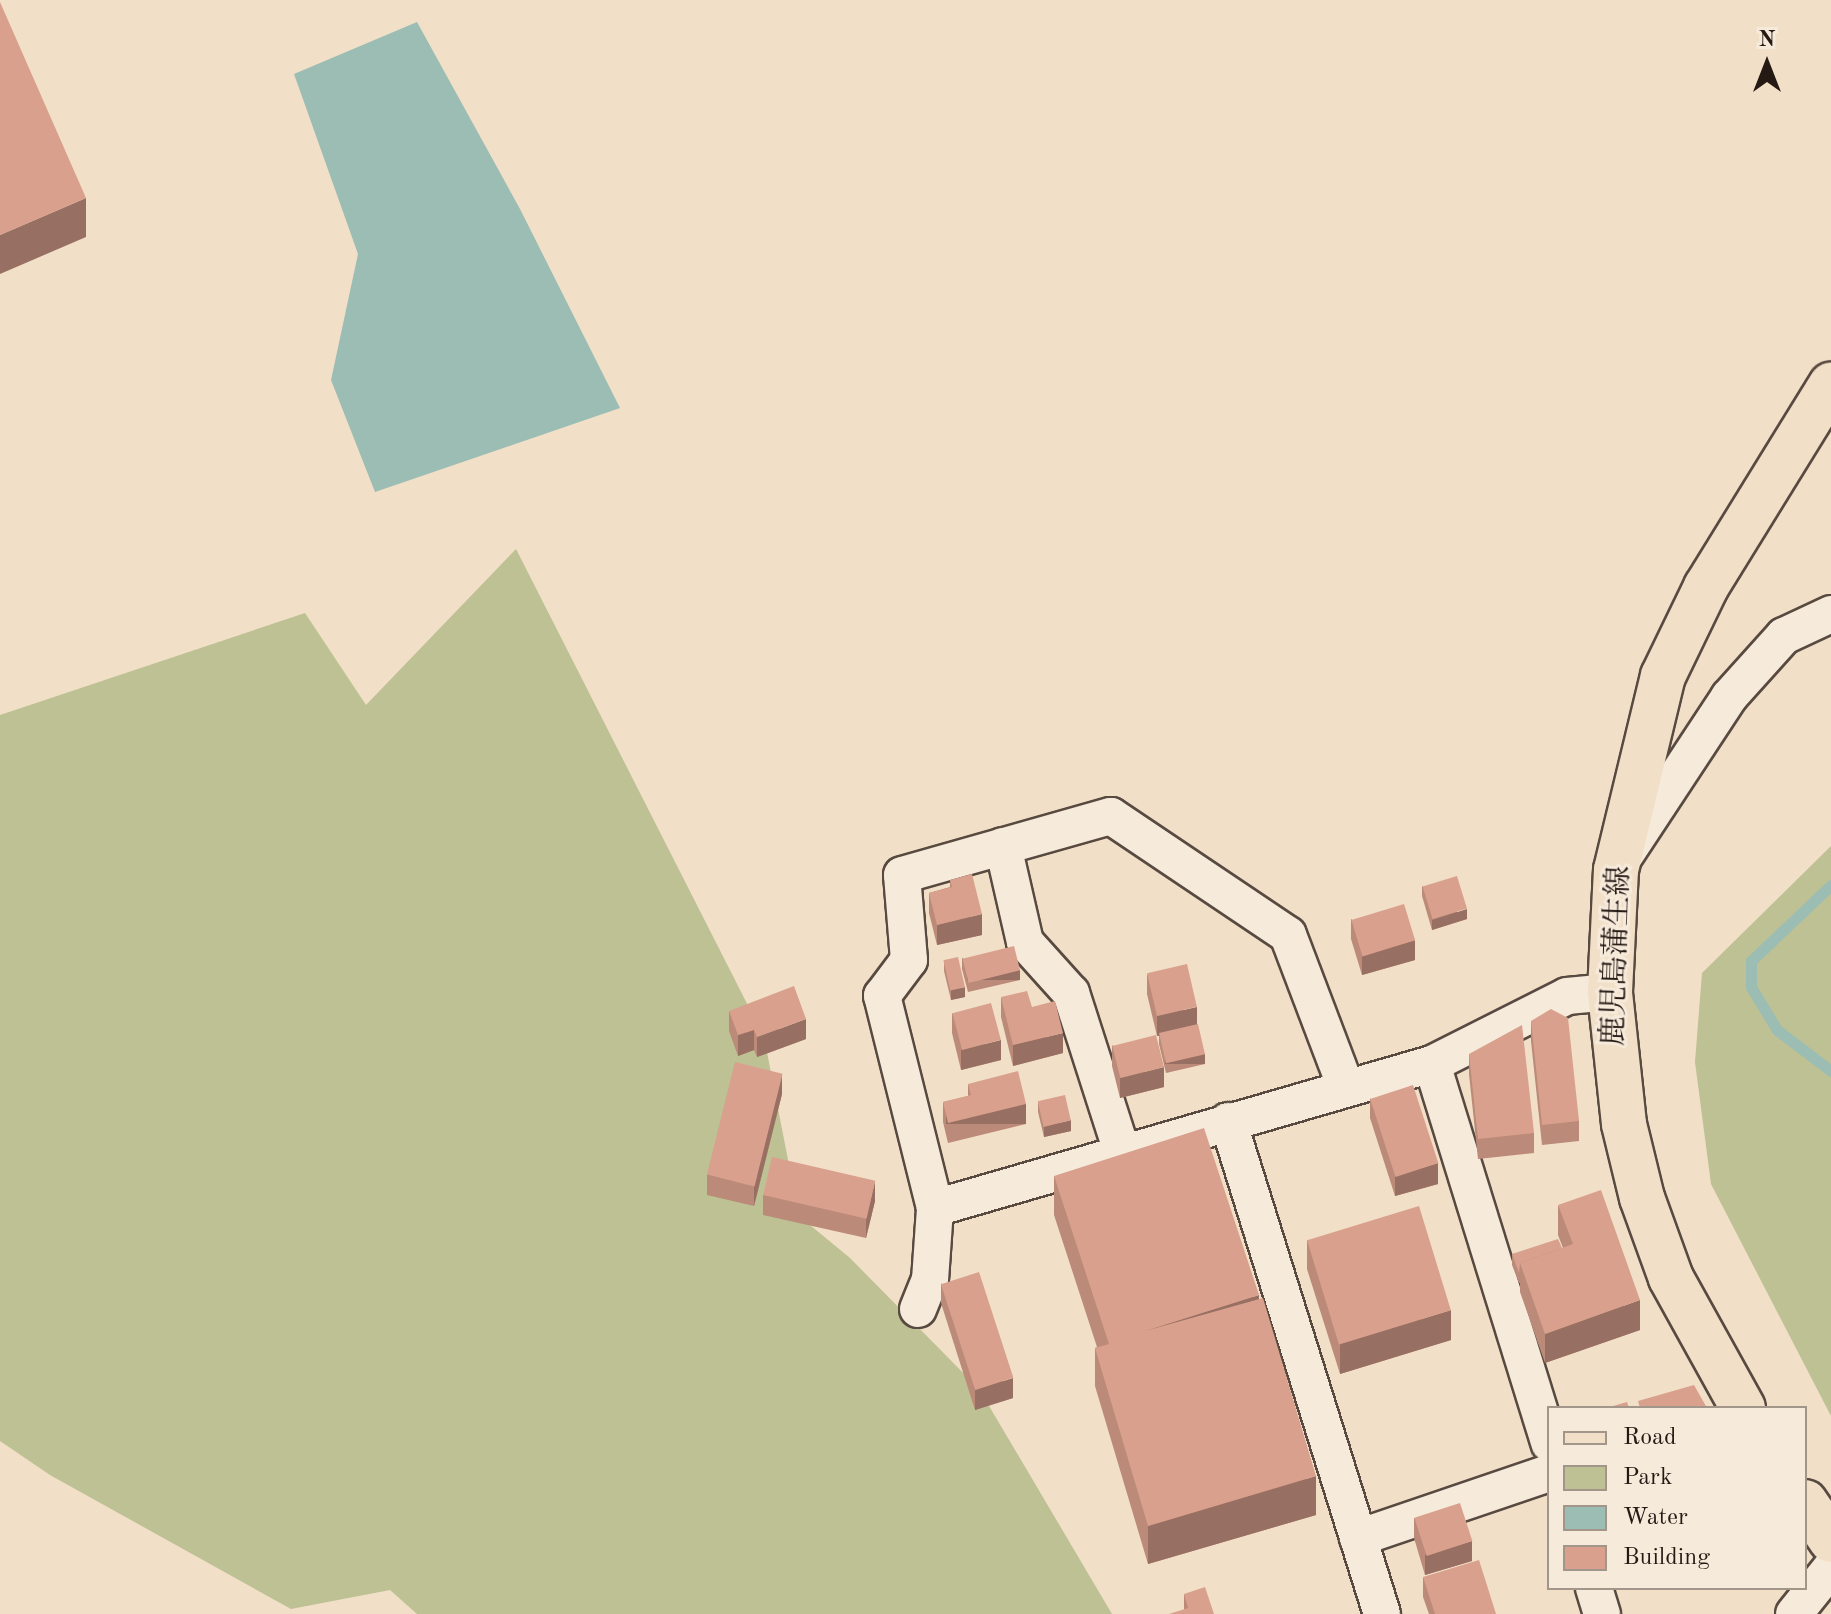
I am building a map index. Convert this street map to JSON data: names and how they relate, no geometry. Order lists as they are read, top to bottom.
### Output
{
  "streets": {
    "main road": ["鹿児島蒲生線"]
  },
  "legend": [
    "Road",
    "Park",
    "Water",
    "Building"
  ],
  "north": "top"
}
